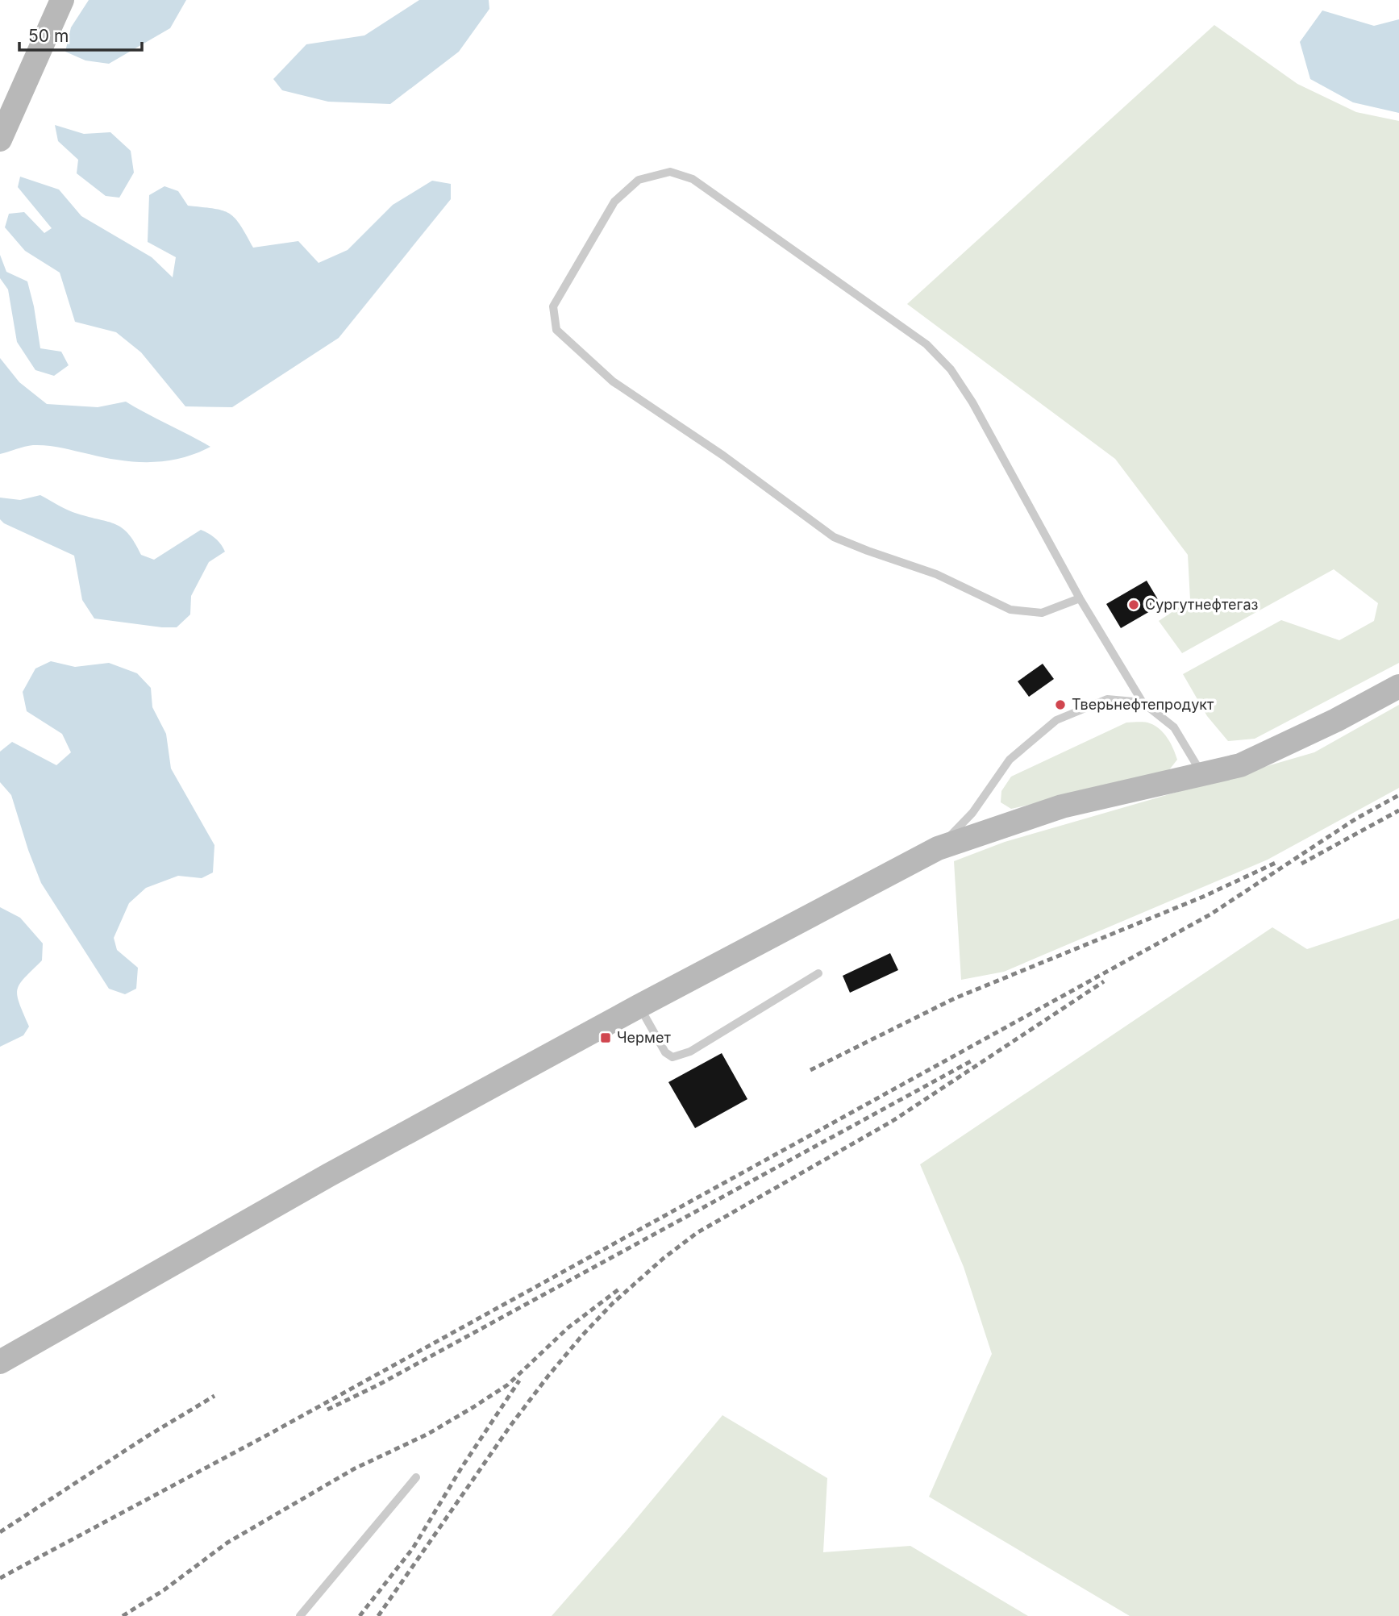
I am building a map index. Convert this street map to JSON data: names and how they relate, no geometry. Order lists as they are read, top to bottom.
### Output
{
  "places": {
    "other": ["Сургутнефтегаз", "Тверьнефтепродукт"],
    "transit": ["Чермет"]
  },
  "scale_bar": "50 m"
}
